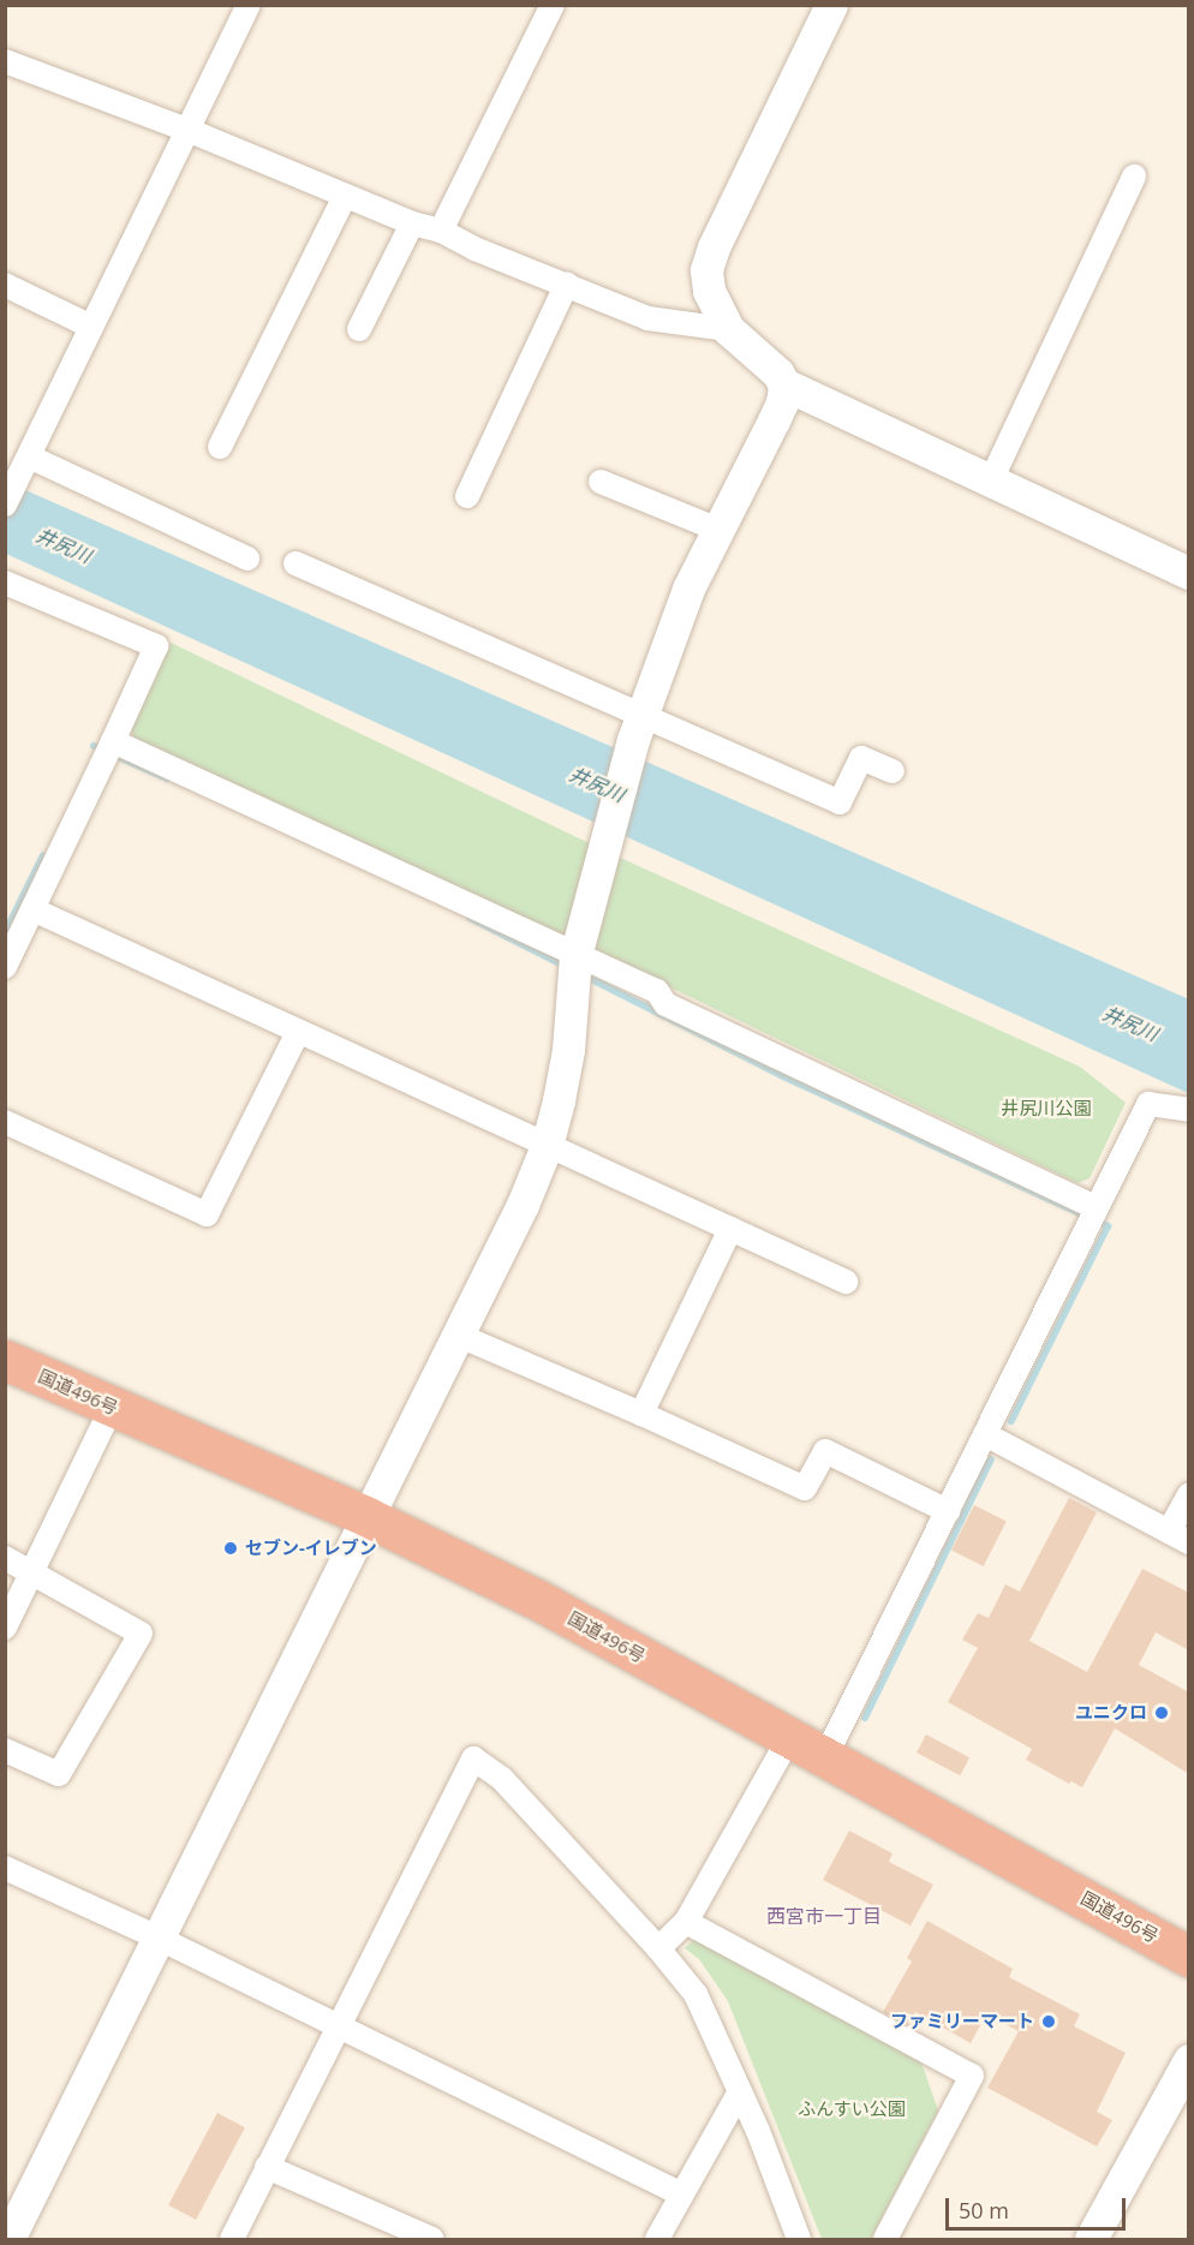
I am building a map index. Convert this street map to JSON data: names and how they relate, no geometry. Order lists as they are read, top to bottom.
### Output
{
  "streets": {
    "highway": ["国道496号"]
  },
  "districts": ["西宮市一丁目"],
  "water": ["井尻川"],
  "parks": ["井尻川公園", "ふんすい公園"],
  "places": ["セブン-イレブン", "ユニクロ", "ファミリーマート"],
  "scale_bar": "50 m"
}
